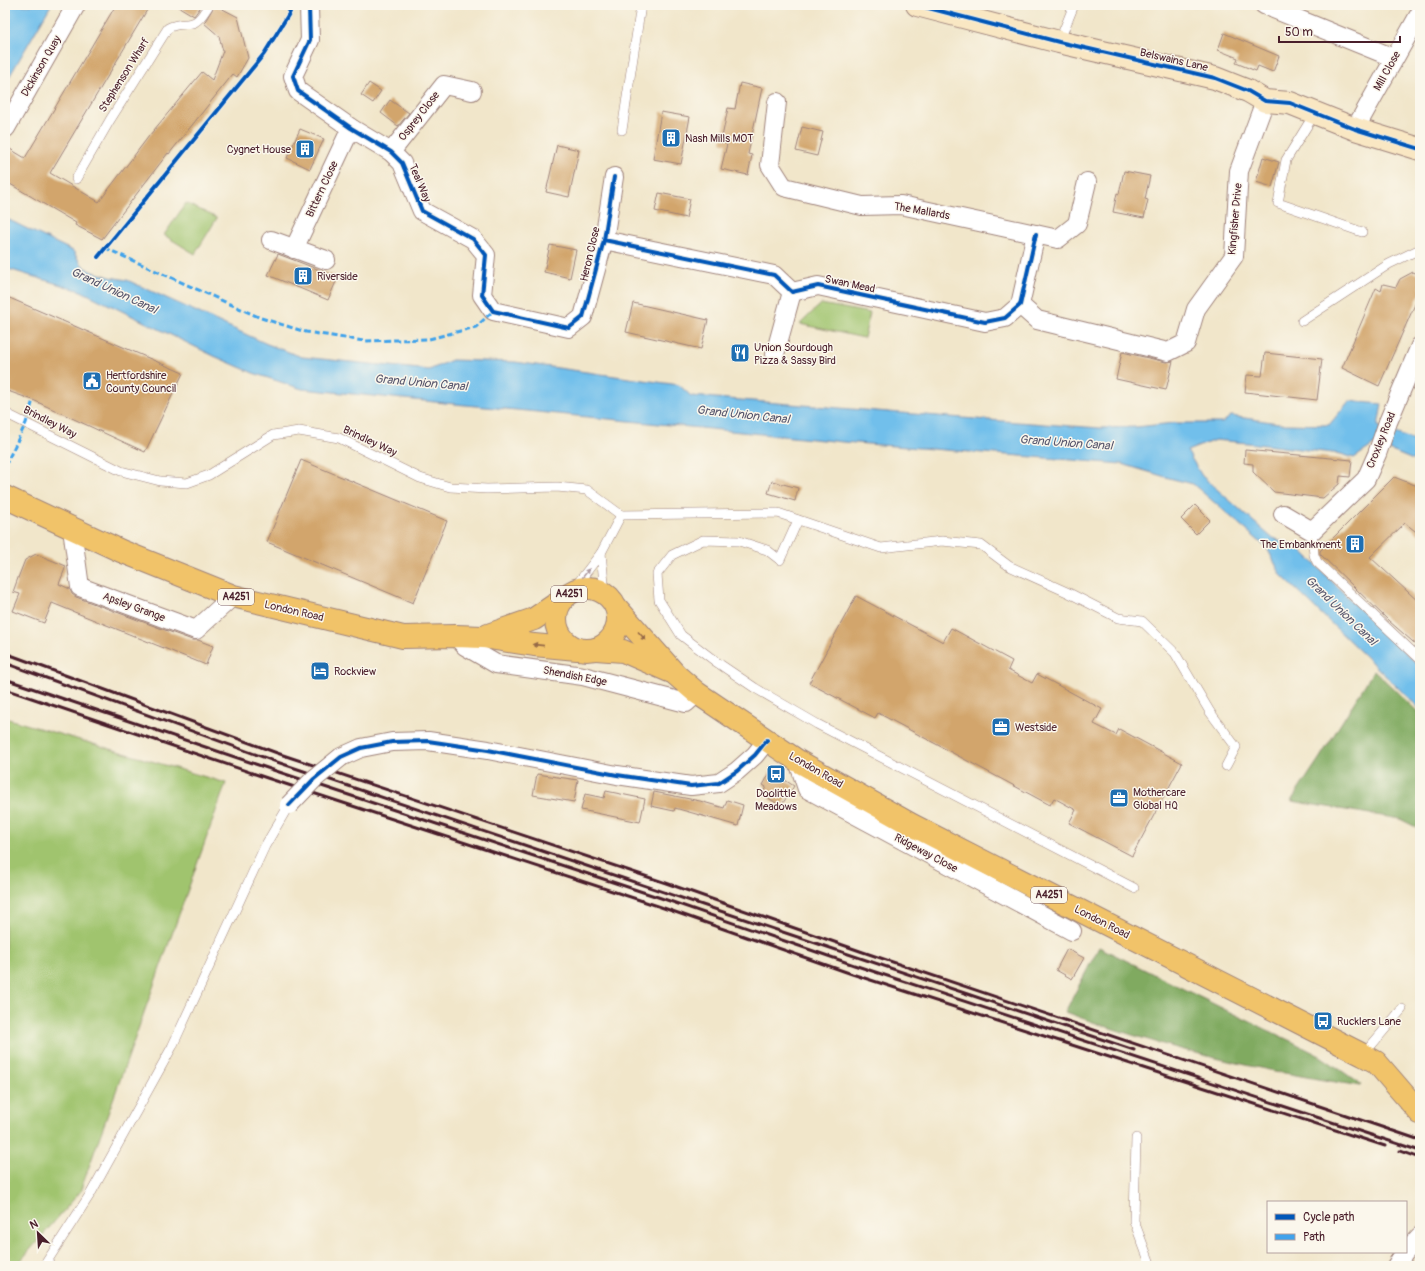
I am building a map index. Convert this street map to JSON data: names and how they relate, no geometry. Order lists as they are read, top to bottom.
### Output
{
  "streets": {
    "main road": ["A4251", "London Road"],
    "street": [
      "Belswains Lane",
      "Dickinson Quay",
      "Mill Close",
      "Osprey Close",
      "Teal Way",
      "Bittern Close",
      "The Mallards",
      "Kingfisher Drive",
      "Heron Close",
      "Swan Mead",
      "Croxley Road",
      "Apsley Grange",
      "Shendish Edge",
      "Ridgeway Close"
    ],
    "lane": ["Stephenson Wharf", "Brindley Way"]
  },
  "crossings": [
    ["Belswains Lane", "Mill Close"],
    ["Belswains Lane", "Kingfisher Drive"],
    ["Osprey Close", "Teal Way"],
    ["Teal Way", "Bittern Close"],
    ["Teal Way", "Heron Close"],
    ["Kingfisher Drive", "Swan Mead"],
    ["A4251", "London Road"],
    ["Apsley Grange", "London Road"],
    ["London Road", "Shendish Edge"],
    ["London Road", "Ridgeway Close"]
  ],
  "water": ["Grand Union Canal"],
  "places": {
    "building": [
      "Nash Mills MOT",
      "Cygnet House",
      "Riverside",
      "The Embankment"
    ],
    "restaurant": ["Union Sourdough Pizza & Sassy Bird"],
    "public building": ["Hertfordshire County Council"],
    "hotel": ["Rockview"],
    "office": ["Westside", "Mothercare Global HQ"],
    "bus stop": ["Doolittle Meadows", "Rucklers Lane"]
  },
  "legend": ["Cycle path", "Path"],
  "scale_bar": "50 m",
  "north": "top left"
}
